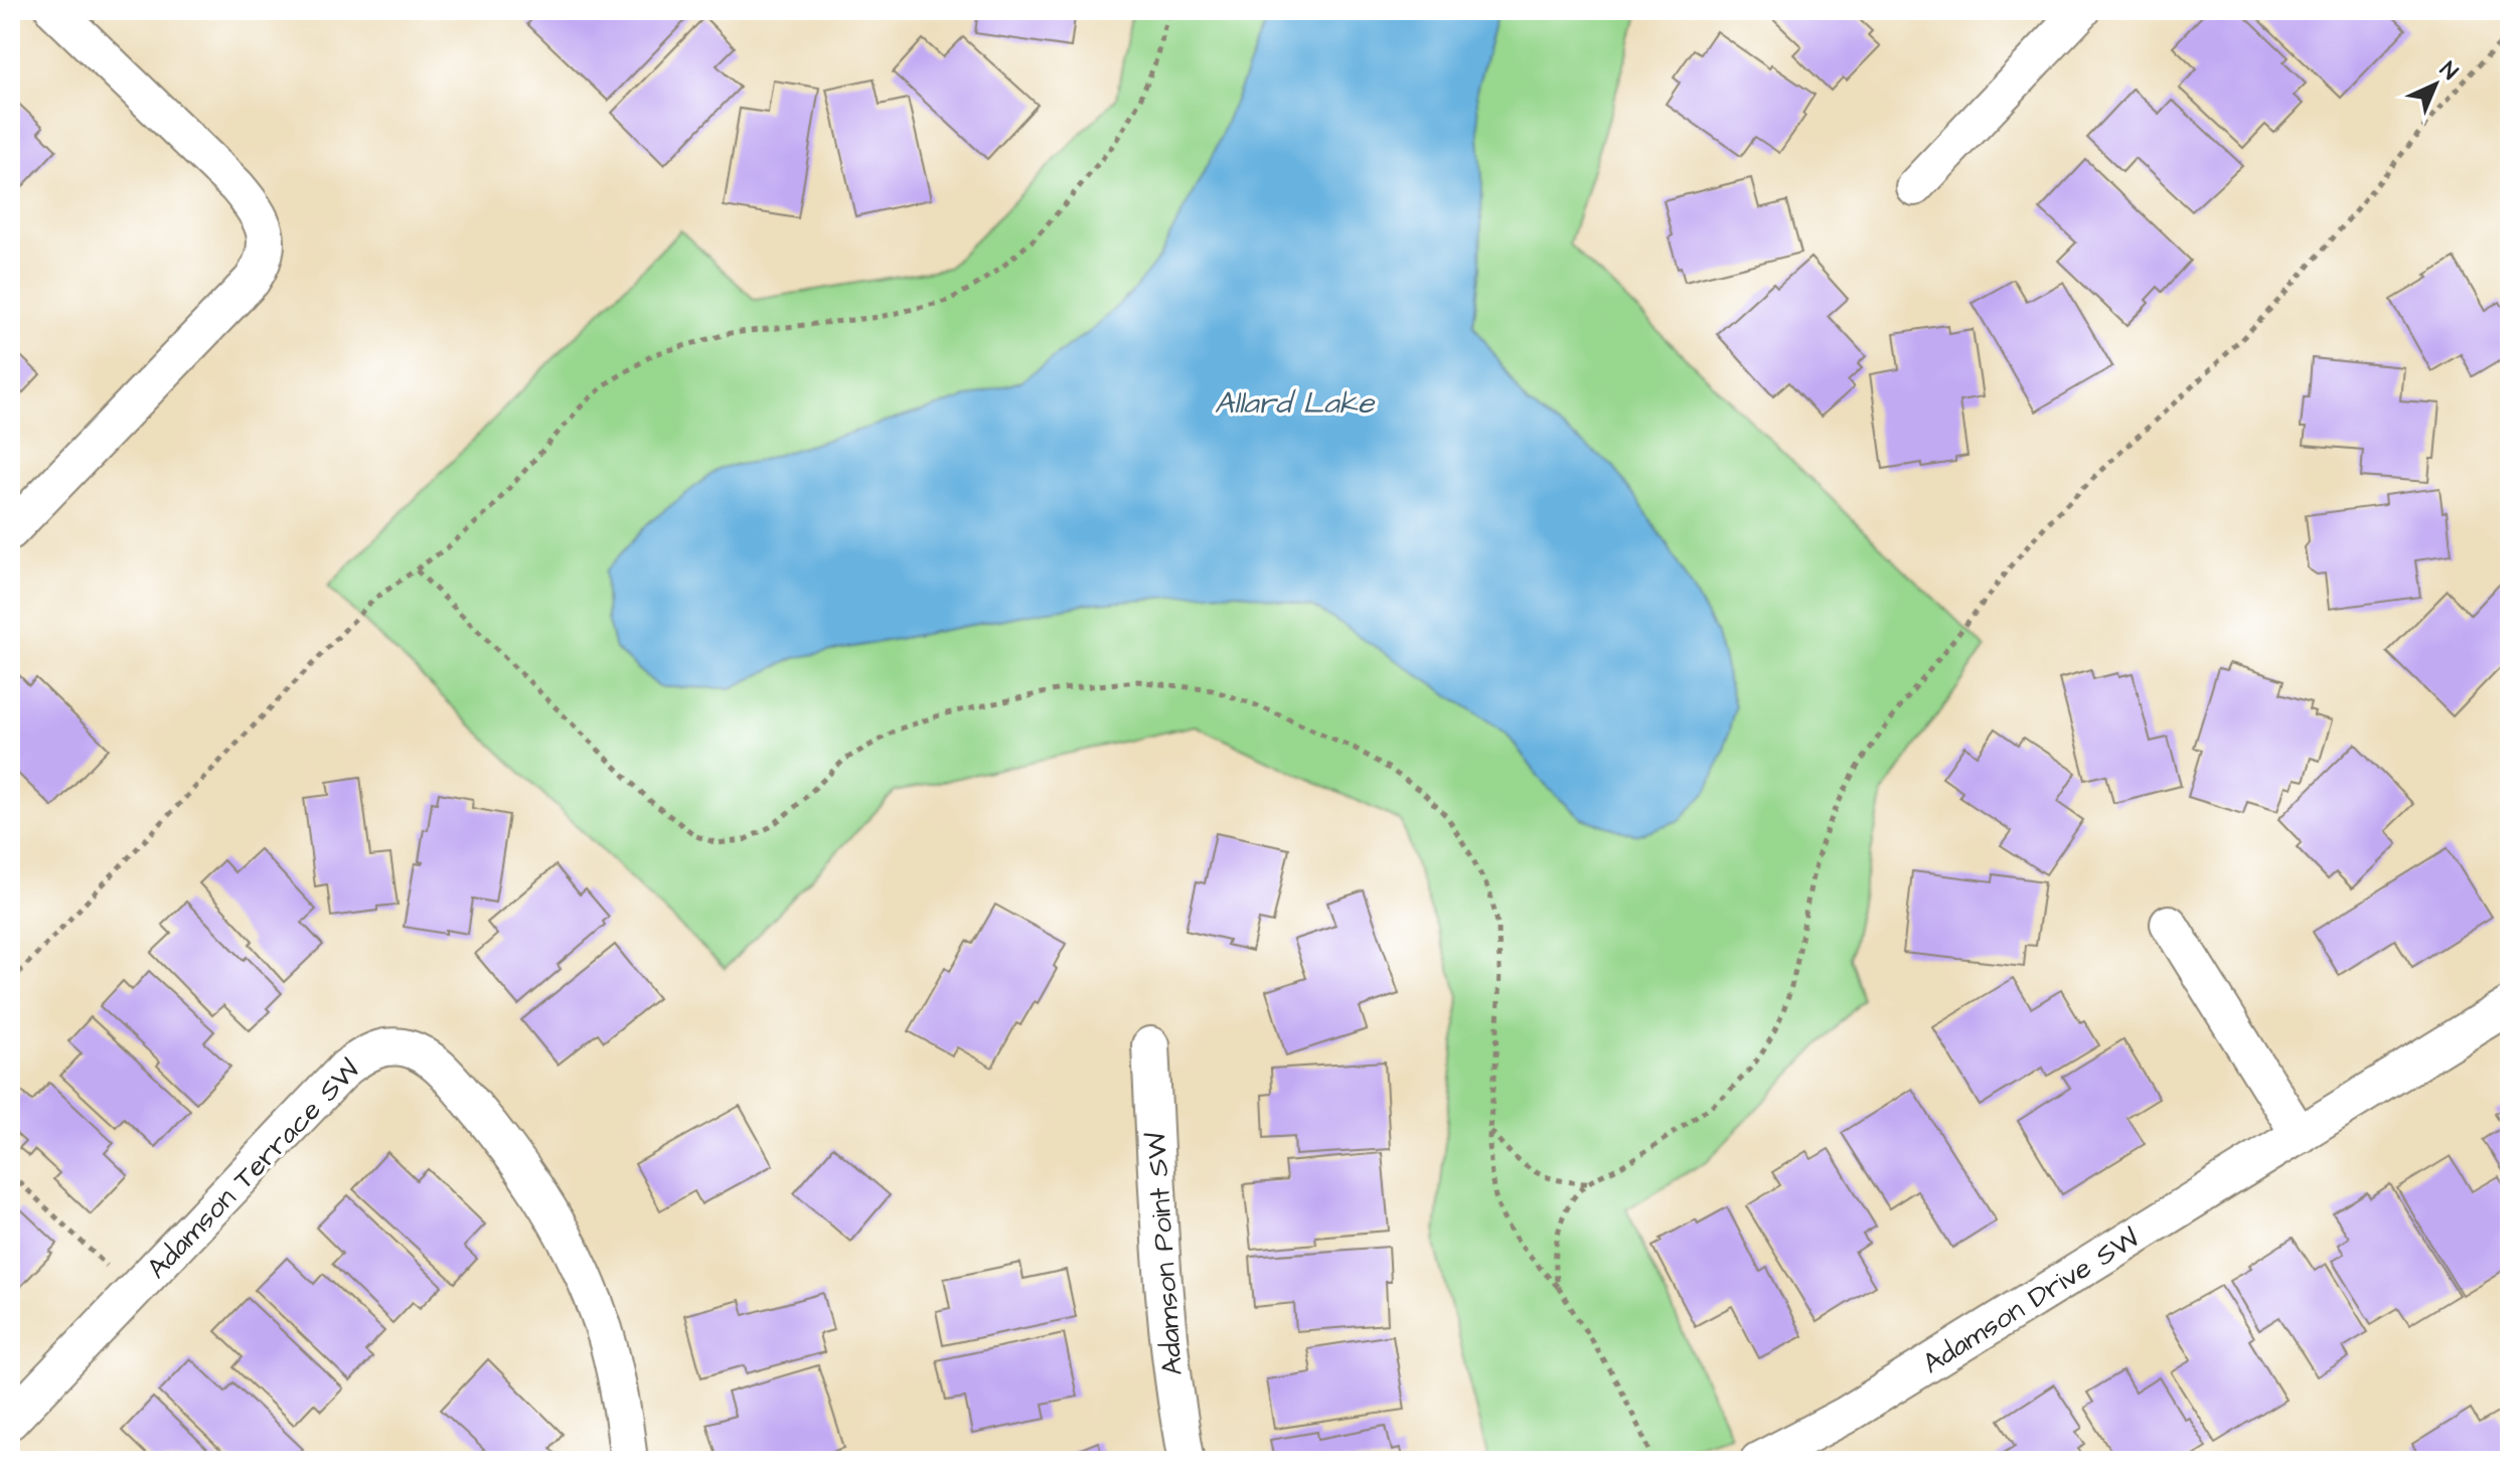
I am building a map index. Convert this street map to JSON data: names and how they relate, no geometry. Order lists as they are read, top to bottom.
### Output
{
  "streets": {
    "street": ["Adamson Terrace SW", "Adamson Point SW", "Adamson Drive SW"]
  },
  "water": ["Allard Lake"],
  "north": "top right"
}
